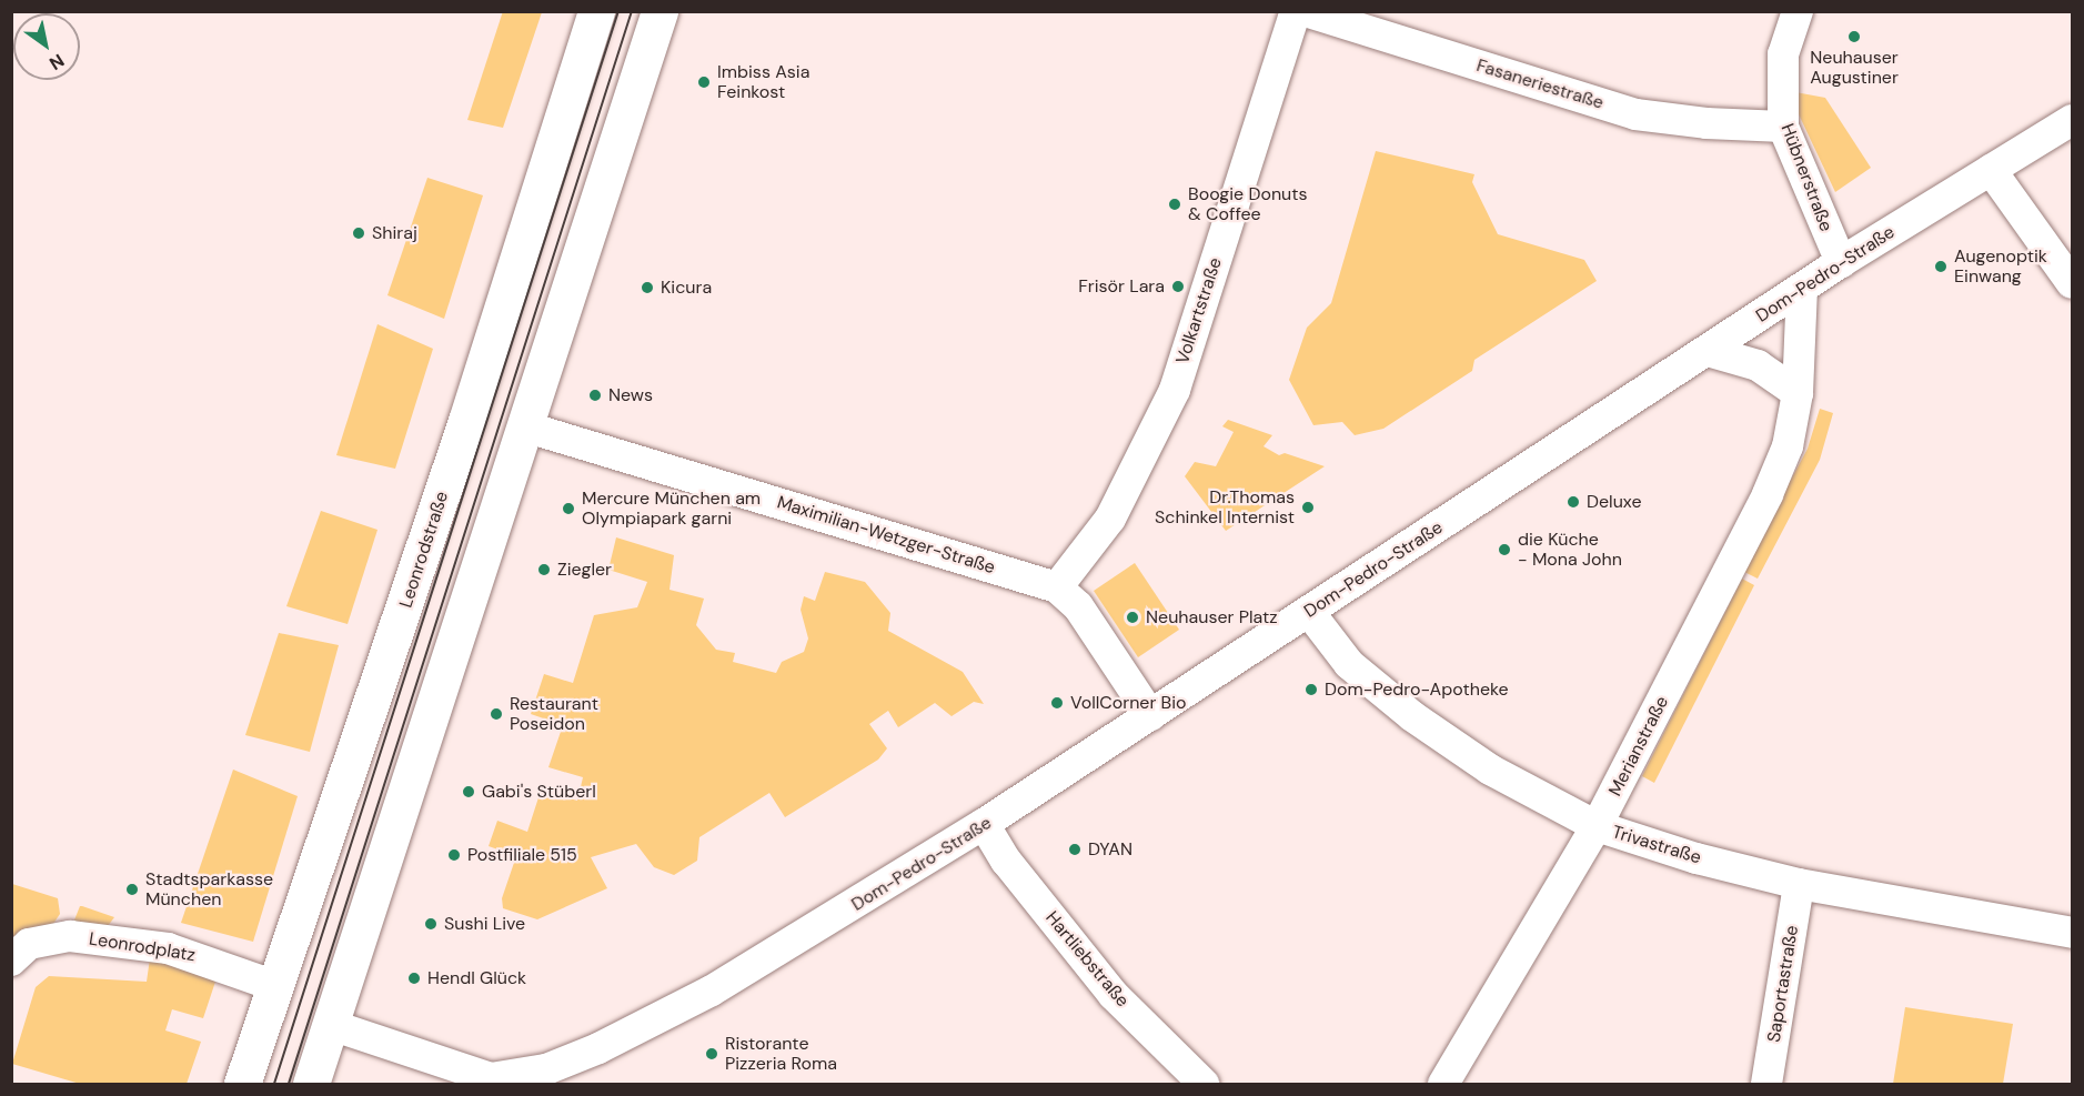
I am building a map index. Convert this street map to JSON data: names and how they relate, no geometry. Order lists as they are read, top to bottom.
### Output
{
  "streets": {
    "main road": ["Leonrodstraße"],
    "street": [
      "Fasaneriestraße",
      "Hübnerstraße",
      "Dom-Pedro-Straße",
      "Volkartstraße",
      "Maximilian-Wetzger-Straße",
      "Merianstraße",
      "Trivastraße",
      "Leonrodplatz",
      "Hartliebstraße",
      "Saportastraße"
    ]
  },
  "crossings": [
    ["Fasaneriestraße", "Hübnerstraße"],
    ["Hübnerstraße", "Dom-Pedro-Straße"],
    ["Dom-Pedro-Straße", "Maximilian-Wetzger-Straße"],
    ["Dom-Pedro-Straße", "Merianstraße"],
    ["Dom-Pedro-Straße", "Trivastraße"],
    ["Dom-Pedro-Straße", "Hartliebstraße"],
    ["Volkartstraße", "Maximilian-Wetzger-Straße"],
    ["Leonrodstraße", "Leonrodplatz"],
    ["Merianstraße", "Trivastraße"],
    ["Trivastraße", "Saportastraße"]
  ],
  "places": [
    "Neuhauser Augustiner",
    "Imbiss Asia Feinkost",
    "Boogie Donuts & Coffee",
    "Shiraj",
    "Augenoptik Einwang",
    "Frisör Lara",
    "Kicura",
    "News",
    "Deluxe",
    "Dr.Thomas Schinkel Internist",
    "Mercure München am Olympiapark garni",
    "die Küche - Mona John",
    "Ziegler",
    "Neuhauser Platz",
    "Dom-Pedro-Apotheke",
    "VollCorner Bio",
    "Restaurant Poseidon",
    "Gabi's Stüberl",
    "DYAN",
    "Postfiliale 515",
    "Stadtsparkasse München",
    "Sushi Live",
    "Hendl Glück",
    "Ristorante Pizzeria Roma"
  ],
  "north": "bottom right"
}
